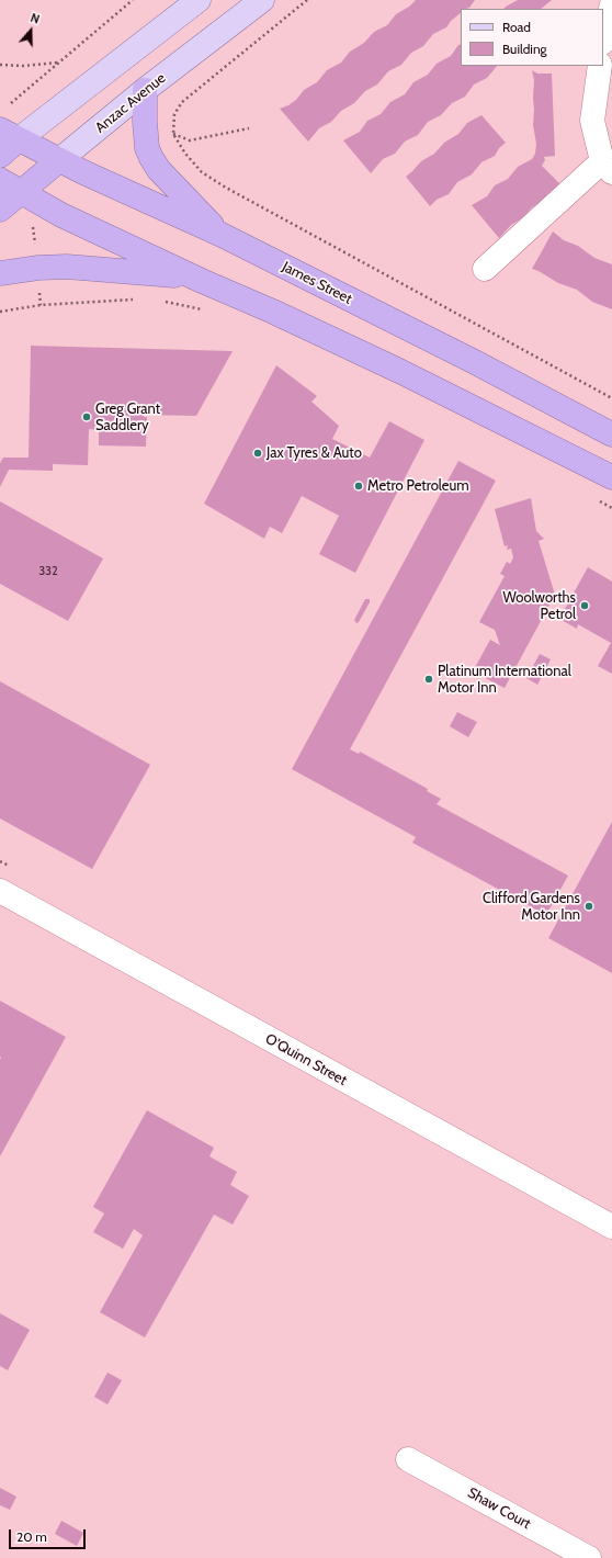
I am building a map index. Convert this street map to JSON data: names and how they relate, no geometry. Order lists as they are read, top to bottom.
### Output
{
  "streets": {
    "highway": ["Anzac Avenue", "James Street"],
    "street": ["O'Quinn Street", "Shaw Court"]
  },
  "crossings": [
    ["Anzac Avenue", "James Street"]
  ],
  "places": [
    "Greg Grant Saddlery",
    "Jax Tyres & Auto",
    "Metro Petroleum",
    "Woolworths Petrol",
    "Platinum International Motor Inn",
    "Clifford Gardens Motor Inn"
  ],
  "house_numbers": ["332"],
  "legend": ["Road", "Building"],
  "scale_bar": "20 m",
  "north": "top"
}
